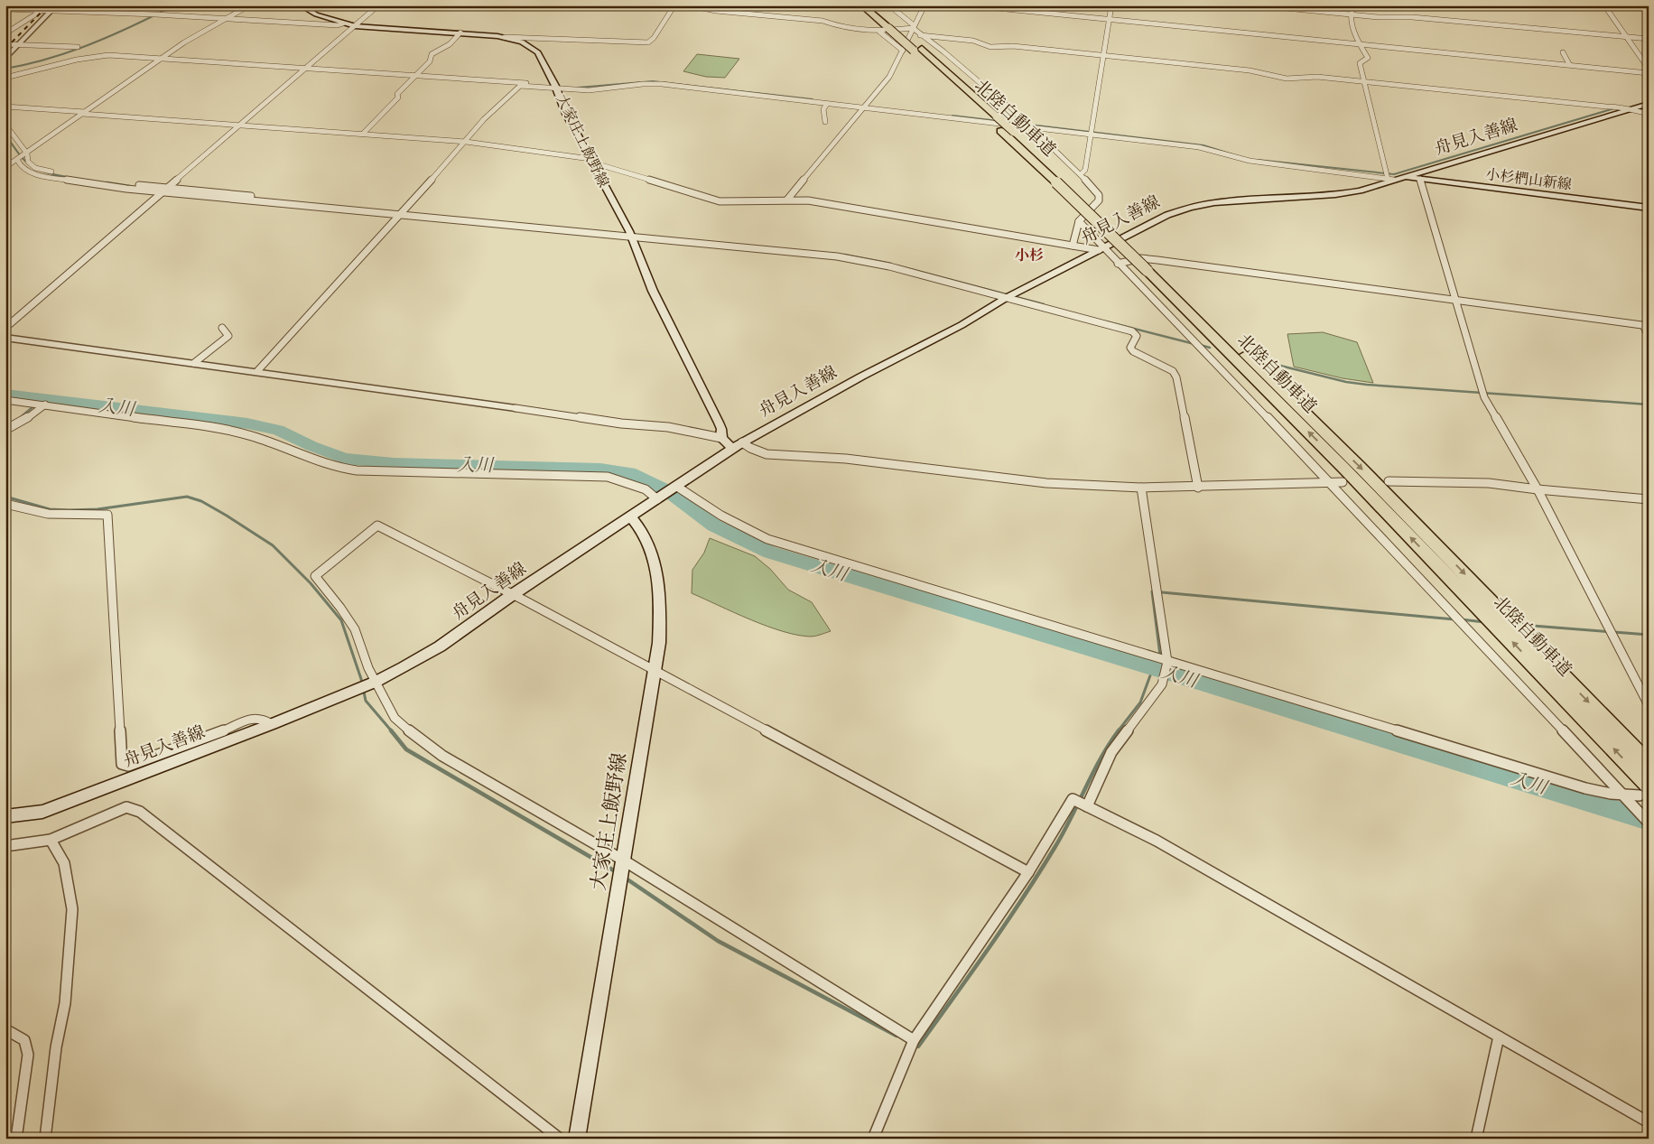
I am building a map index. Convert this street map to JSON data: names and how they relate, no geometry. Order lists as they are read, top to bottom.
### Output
{
  "streets": {
    "highway": ["北陸自動車道"],
    "main road": ["舟見入善線", "大家庄上飯野線", "小杉椚山新線"]
  },
  "crossings": [
    ["舟見入善線", "大家庄上飯野線"],
    ["舟見入善線", "小杉椚山新線"]
  ],
  "districts": ["小杉"],
  "water": ["入川"]
}
